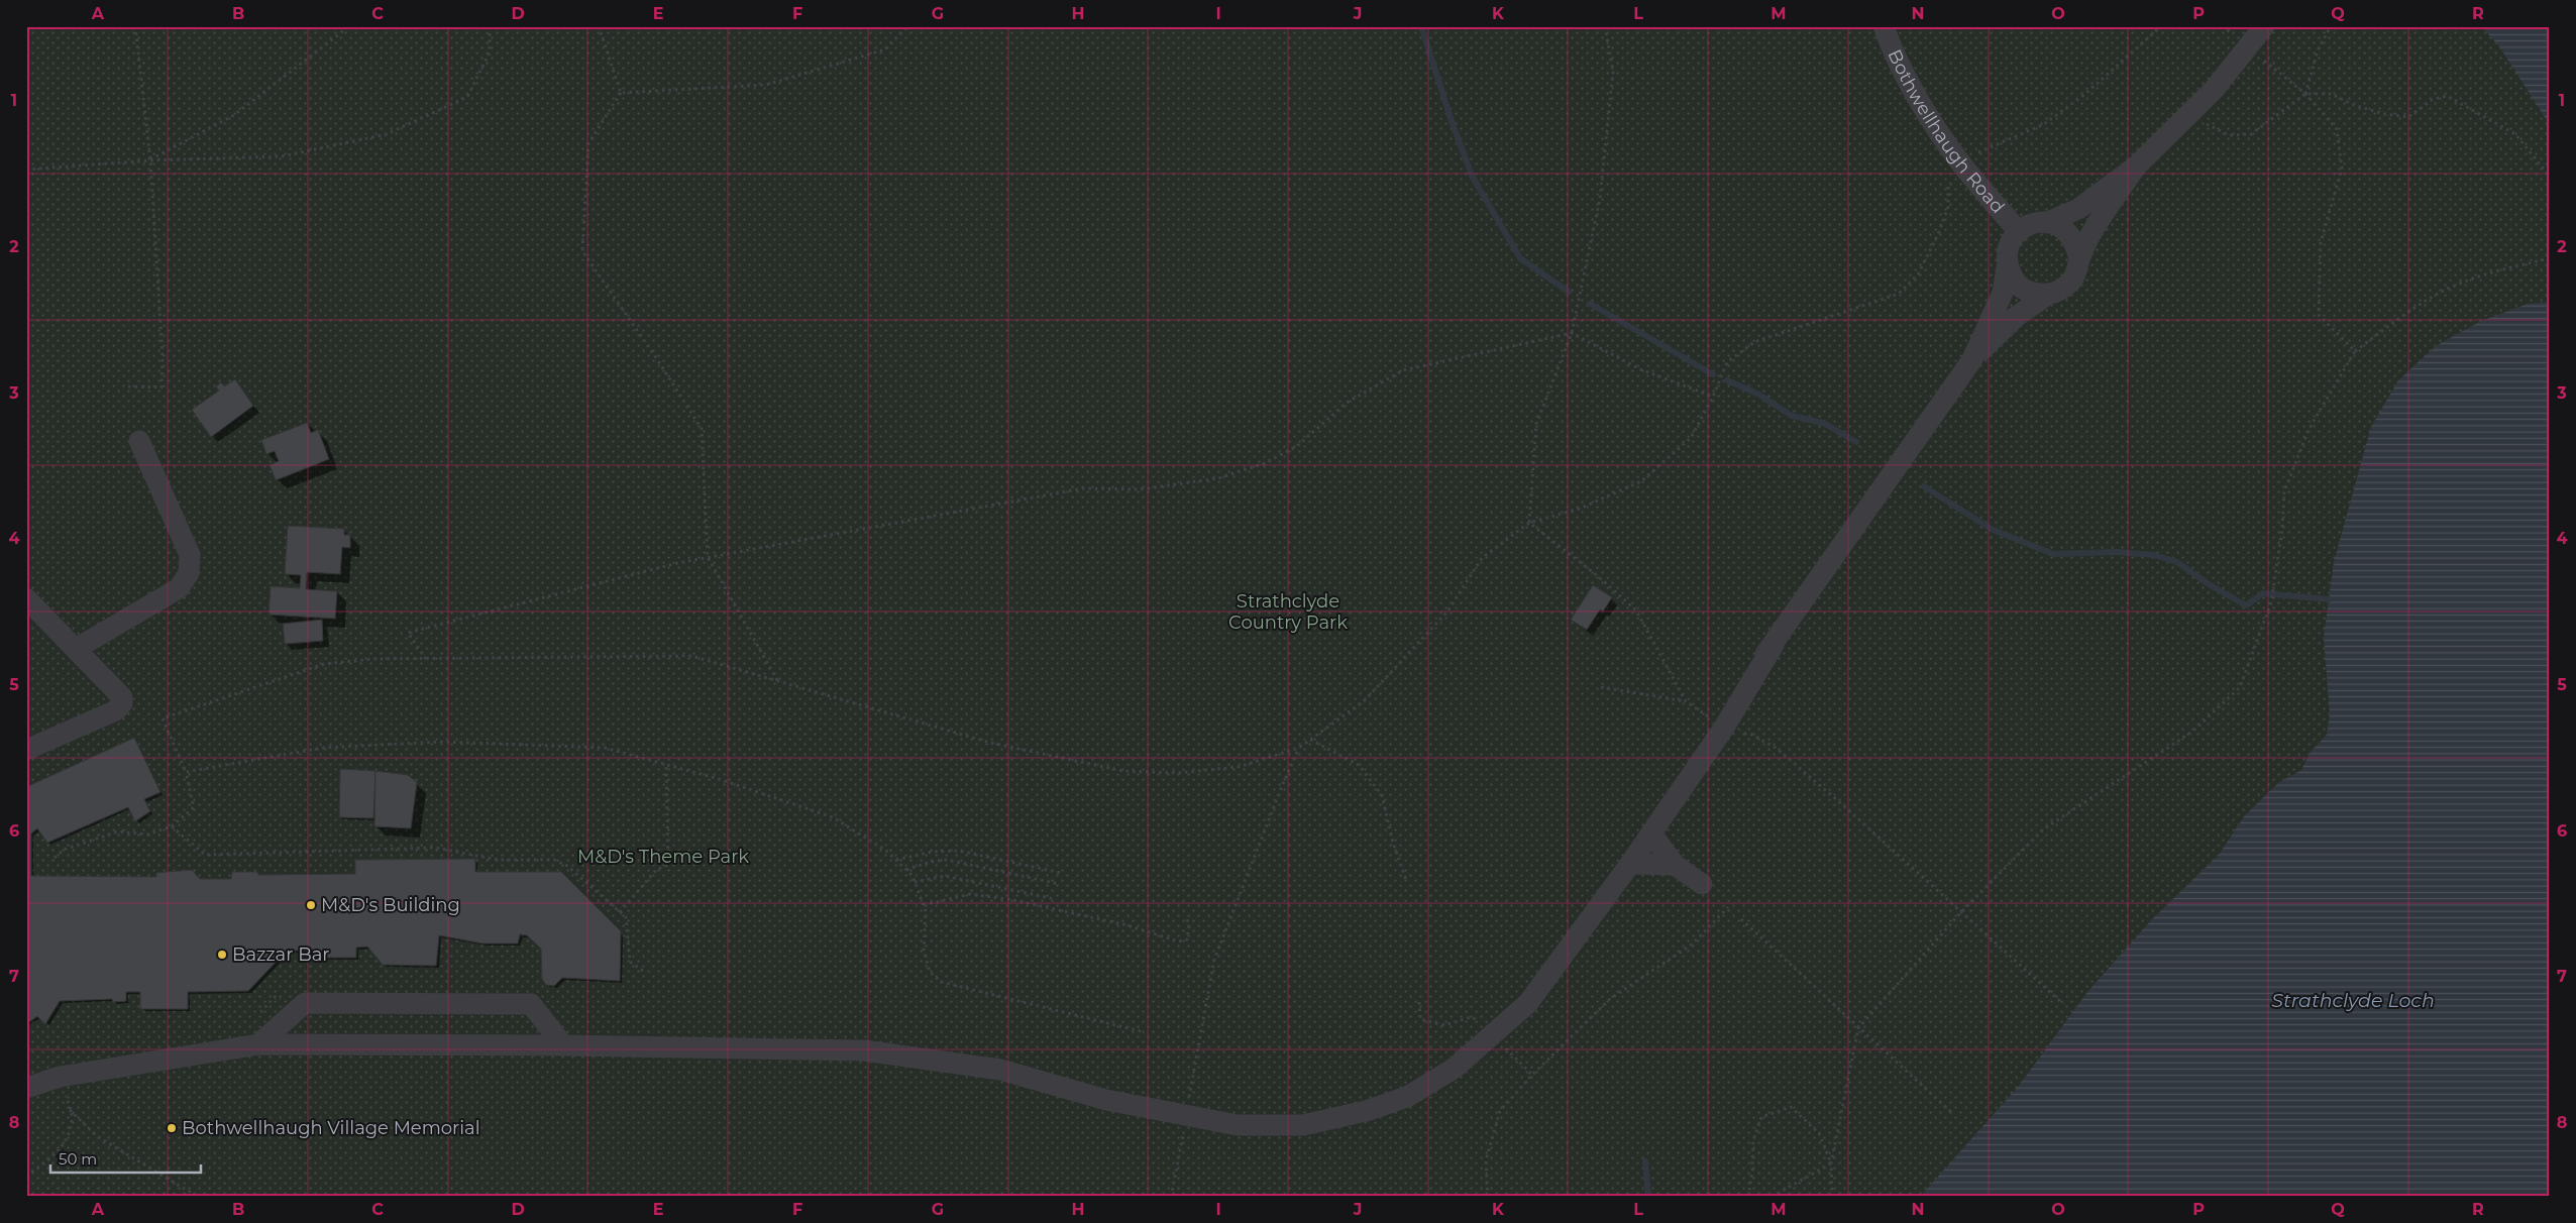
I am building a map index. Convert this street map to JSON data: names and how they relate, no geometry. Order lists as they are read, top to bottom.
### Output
{
  "streets": {
    "street": ["Bothwellhaugh Road"]
  },
  "water": ["Strathclyde Loch"],
  "parks": ["Strathclyde Country Park", "M&D's Theme Park"],
  "places": ["M&D's Building", "Bazzar Bar", "Bothwellhaugh Village Memorial"],
  "scale_bar": "50 m",
  "grid": {
    "columns": [
      "A",
      "B",
      "C",
      "D",
      "E",
      "F",
      "G",
      "H",
      "I",
      "J",
      "K",
      "L",
      "M",
      "N",
      "O",
      "P",
      "Q",
      "R"
    ],
    "rows": [
      "1",
      "2",
      "3",
      "4",
      "5",
      "6",
      "7",
      "8"
    ]
  }
}
